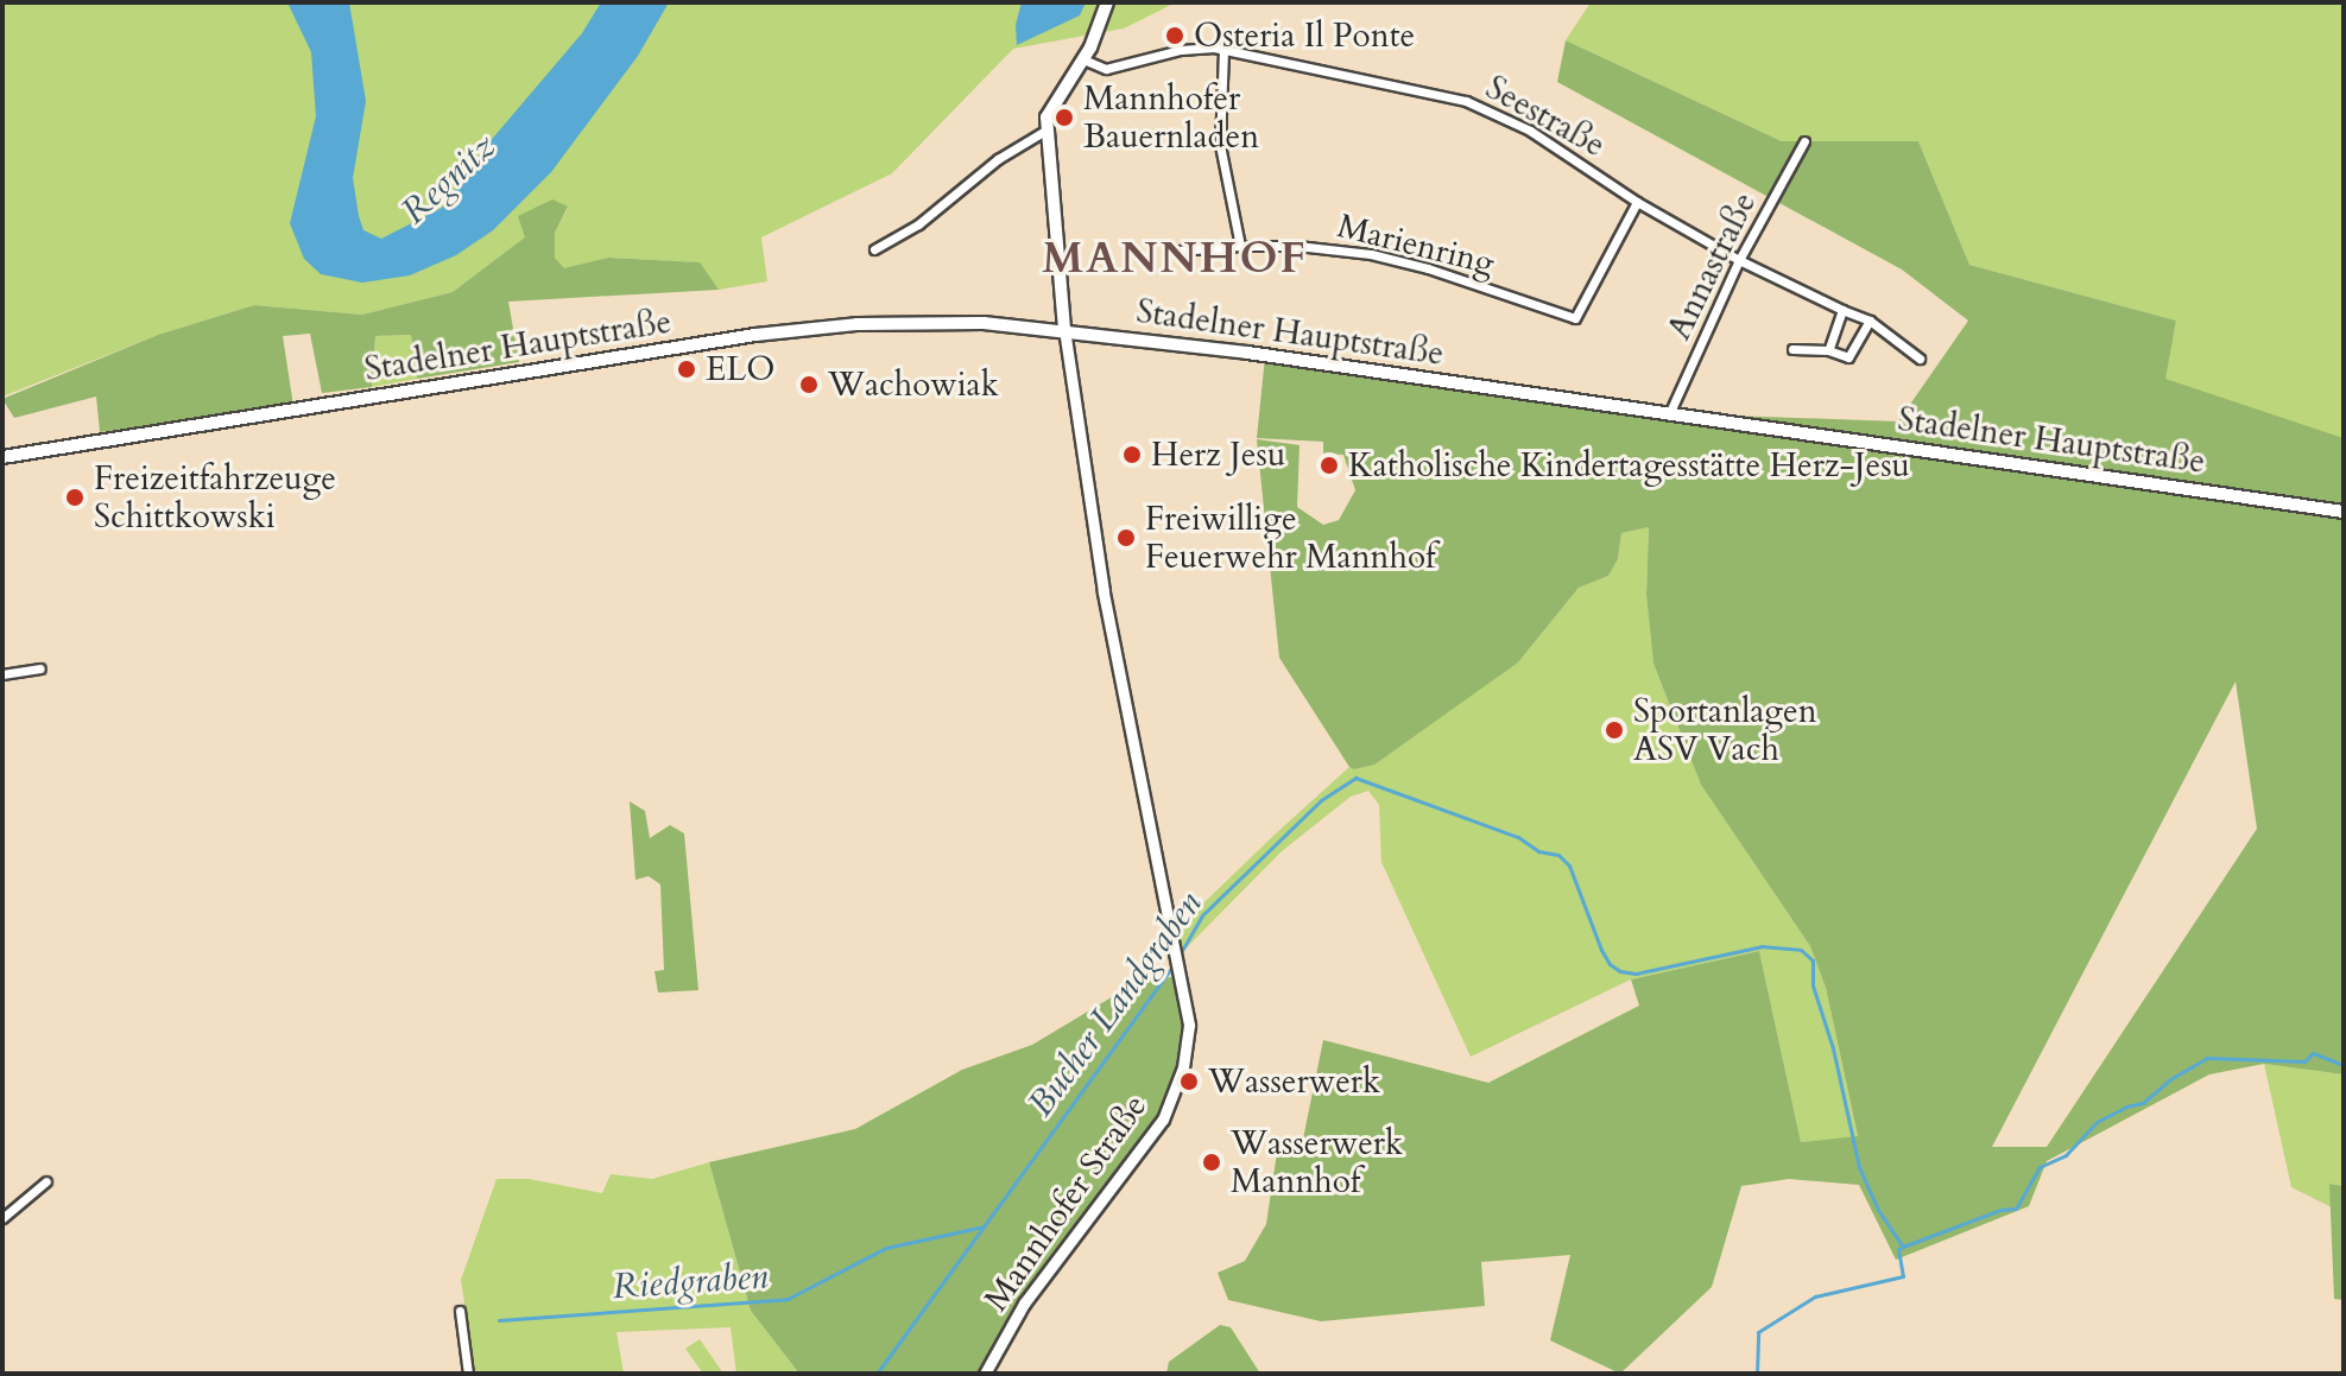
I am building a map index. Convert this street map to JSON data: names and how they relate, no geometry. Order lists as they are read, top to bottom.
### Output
{
  "streets": {
    "main road": ["Stadelner Hauptstraße", "Mannhofer Straße"],
    "street": ["Seestraße", "Marienring", "Annastraße"]
  },
  "crossings": [
    ["Seestraße", "Marienring"],
    ["Seestraße", "Annastraße"],
    ["Seestraße", "Mannhofer Straße"],
    ["Annastraße", "Stadelner Hauptstraße"],
    ["Stadelner Hauptstraße", "Mannhofer Straße"]
  ],
  "districts": ["MANNHOF"],
  "water": ["Regnitz", "Bucher Landgraben", "Riedgraben"],
  "places": [
    "Osteria Il Ponte",
    "Mannhofer Bauernladen",
    "ELO",
    "Wachowiak",
    "Herz Jesu",
    "Katholische Kindertagesstätte Herz-Jesu",
    "Freizeitfahrzeuge Schittkowski",
    "Freiwillige Feuerwehr Mannhof",
    "Sportanlagen ASV Vach",
    "Wasserwerk",
    "Wasserwerk Mannhof"
  ]
}
